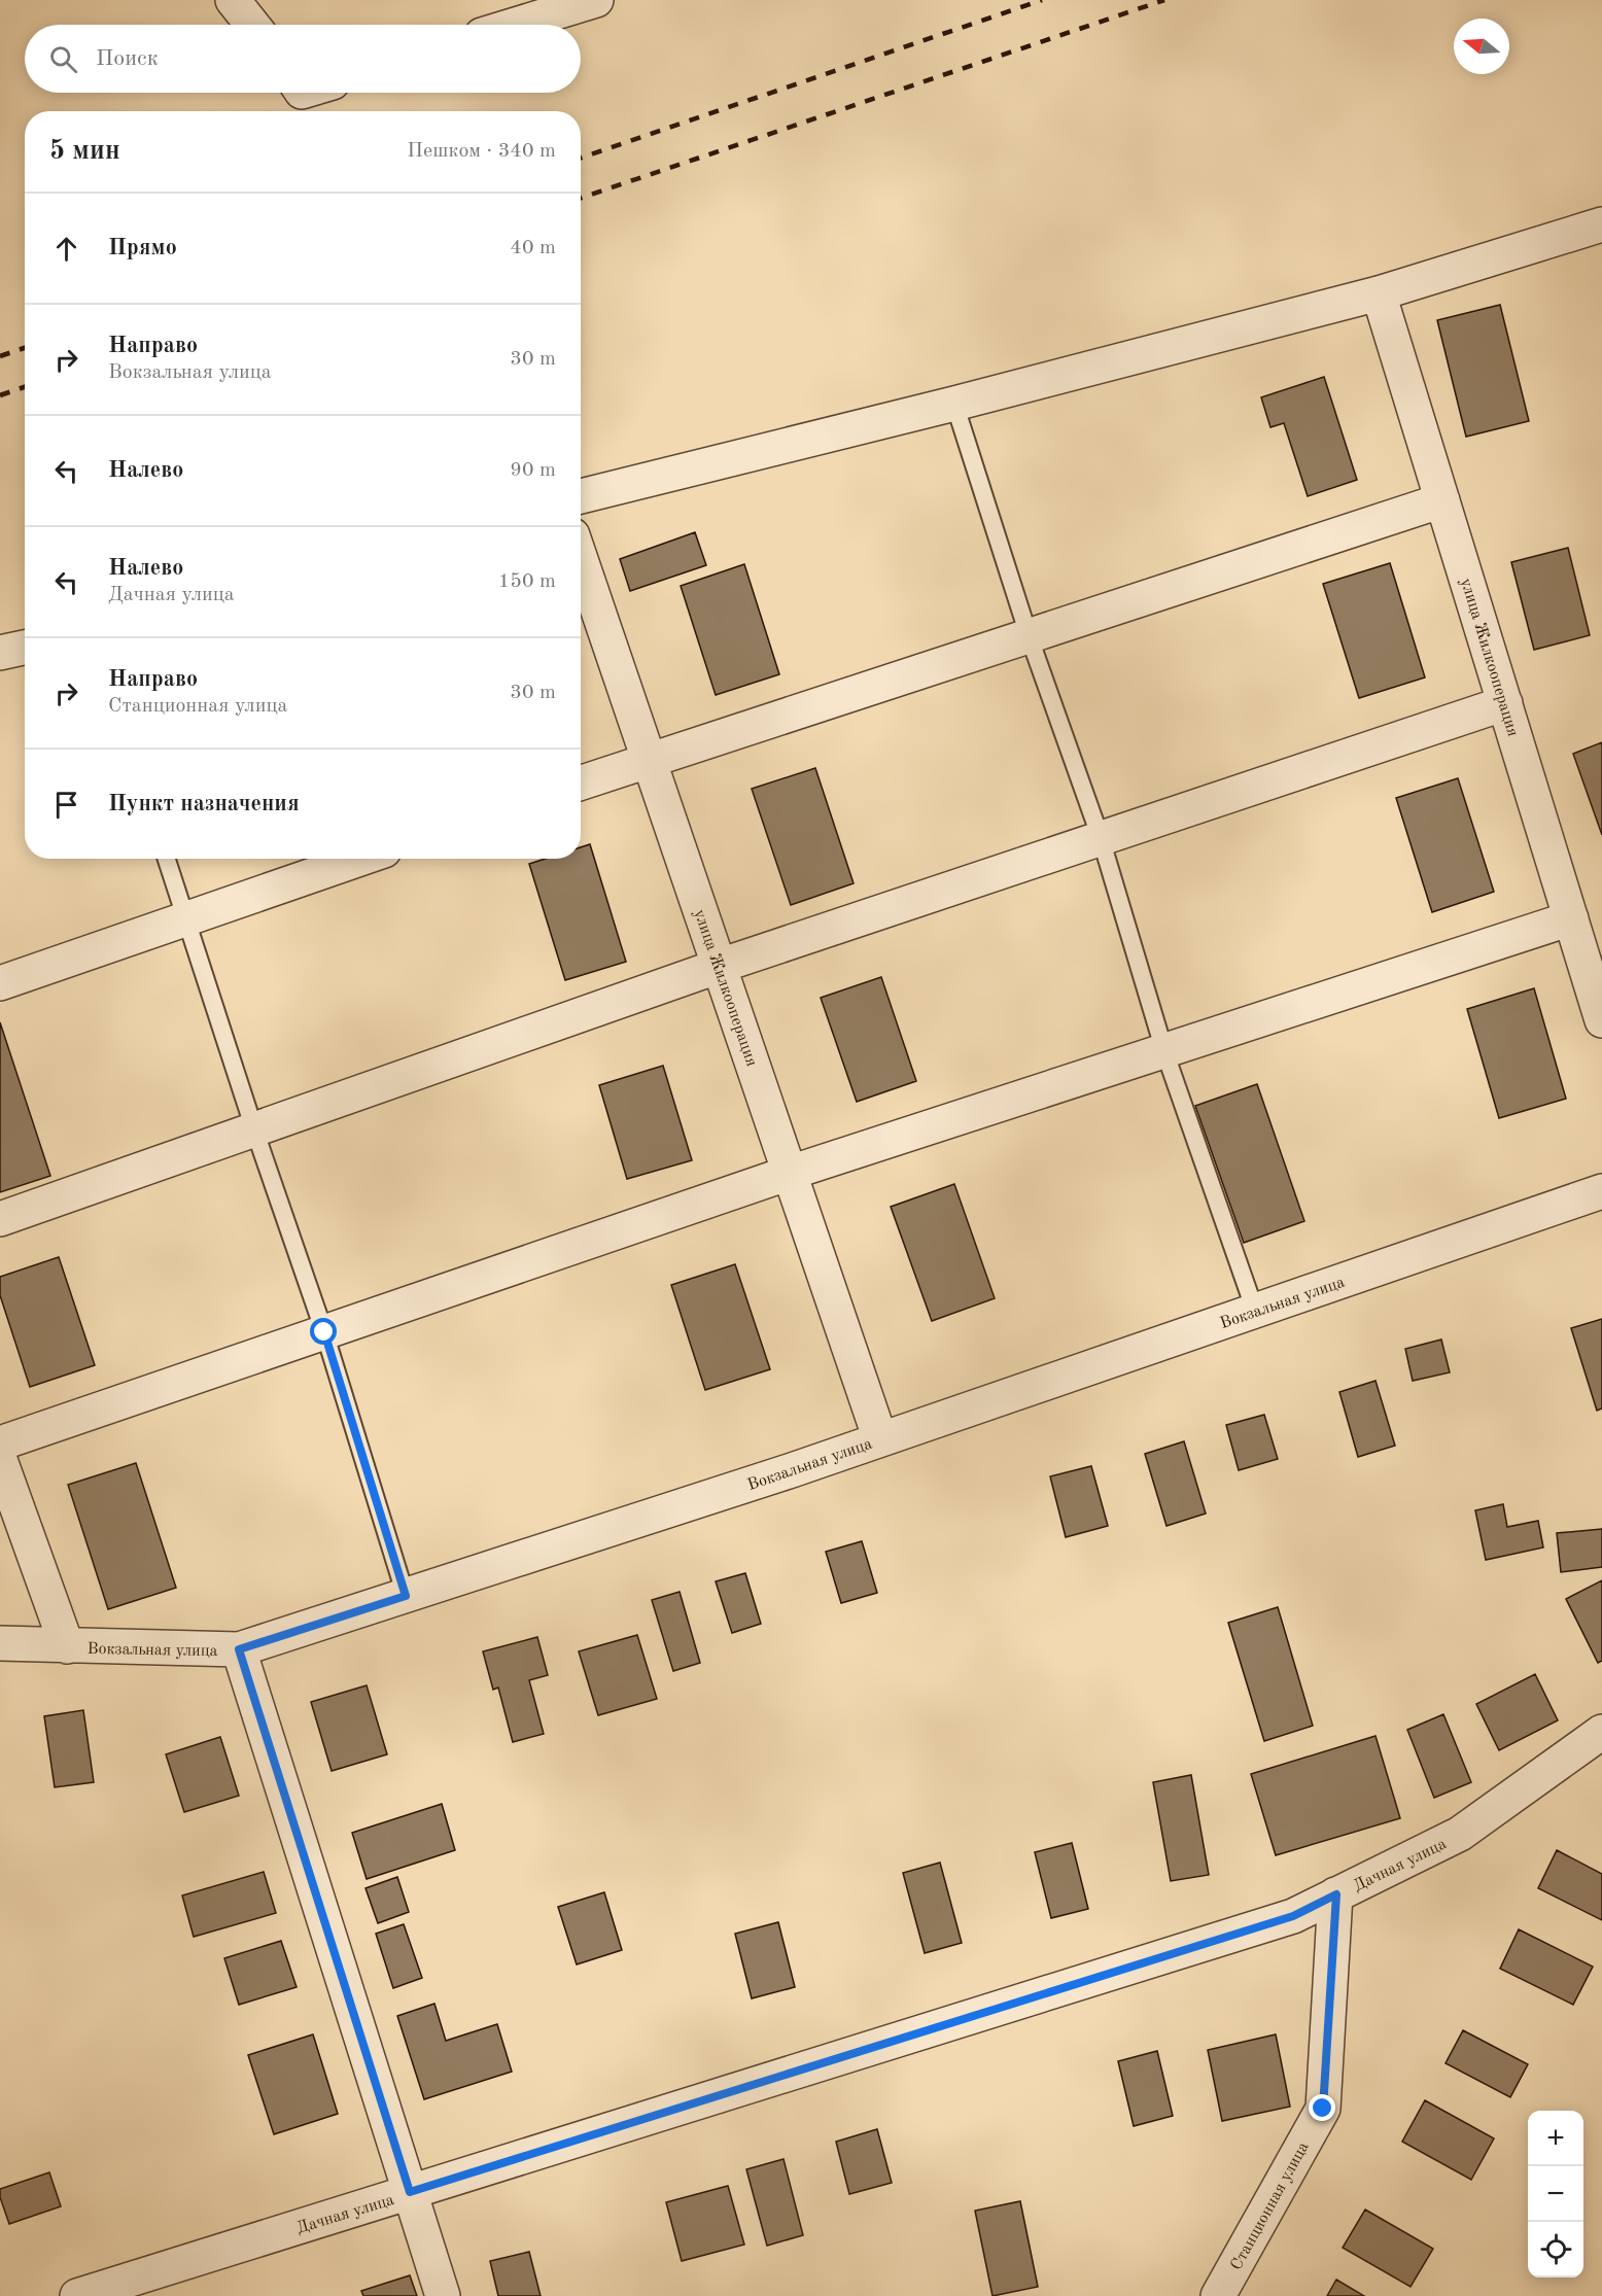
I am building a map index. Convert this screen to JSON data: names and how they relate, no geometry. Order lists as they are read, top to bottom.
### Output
{
  "streets": {
    "street": [
      "улица Жилкооперация",
      "Вокзальная улица",
      "Дачная улица",
      "Станционная улица"
    ]
  },
  "crossings": [
    ["улица Жилкооперация", "Вокзальная улица"],
    ["Дачная улица", "Станционная улица"]
  ],
  "north": "left",
  "page": {
    "search": "Поиск",
    "heading": ["5 мин", "Пешком · 340 m"],
    "list": [
      ["Прямо", "40 m"],
      ["Направо", "Вокзальная улица", "30 m"],
      ["Налево", "90 m"],
      ["Налево", "Дачная улица", "150 m"],
      ["Направо", "Станционная улица", "30 m"],
      "Пункт назначения"
    ],
    "map_buttons": ["+", "−"]
  }
}
